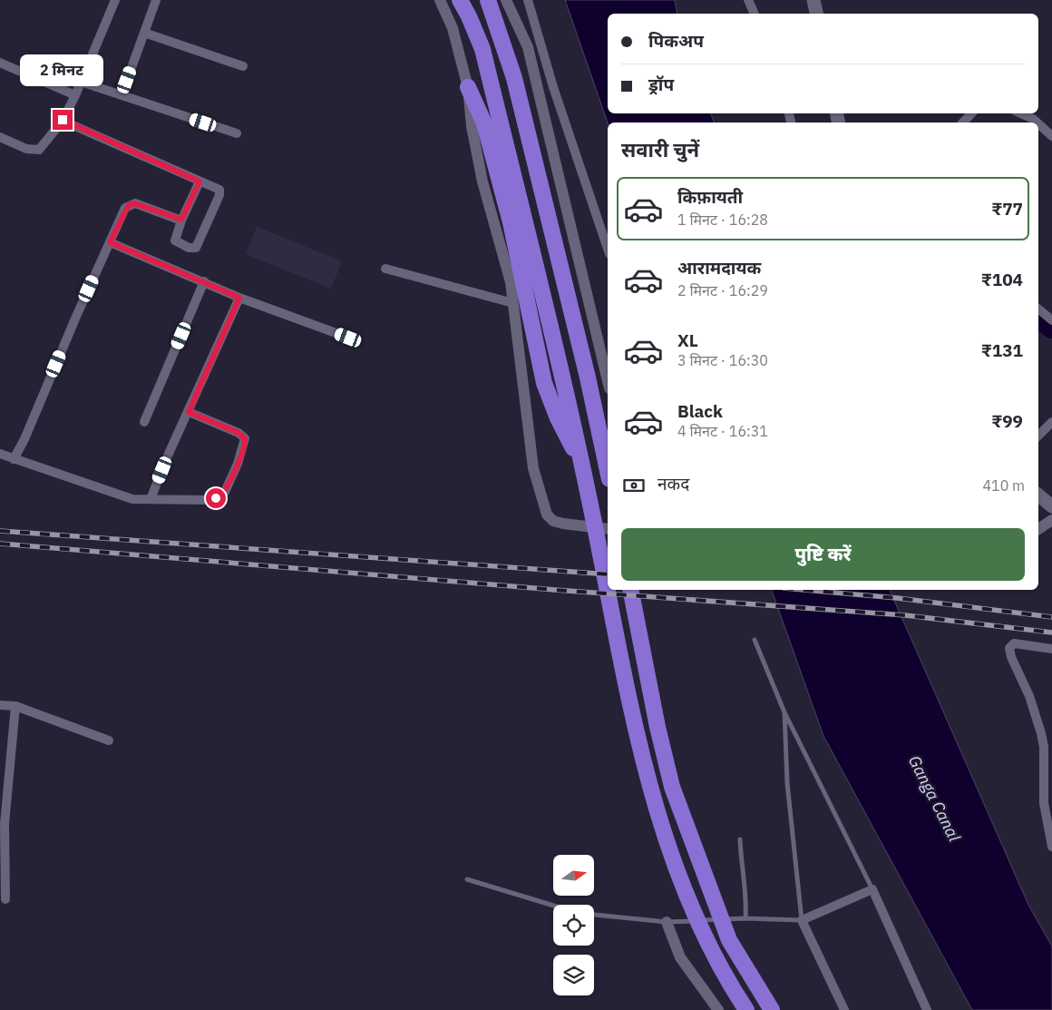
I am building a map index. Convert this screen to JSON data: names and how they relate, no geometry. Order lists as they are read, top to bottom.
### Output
{
  "water": ["Ganga Canal"],
  "north": "right",
  "page": {
    "banner": ["पिकअप", "ड्रॉप"],
    "bubble": "2 मिनट",
    "heading": "सवारी चुनें",
    "list": [
      {
        "name": "किफ़ायती",
        "note": "1 मिनट · 16:28",
        "value": "₹77"
      },
      {
        "name": "आरामदायक",
        "note": "2 मिनट · 16:29",
        "value": "₹104"
      },
      {
        "name": "XL",
        "note": "3 मिनट · 16:30",
        "value": "₹131"
      },
      {
        "name": "Black",
        "note": "4 मिनट · 16:31",
        "value": "₹99"
      }
    ],
    "pay": ["नकद", "410 m"],
    "buttons": "पुष्टि करें"
  }
}
